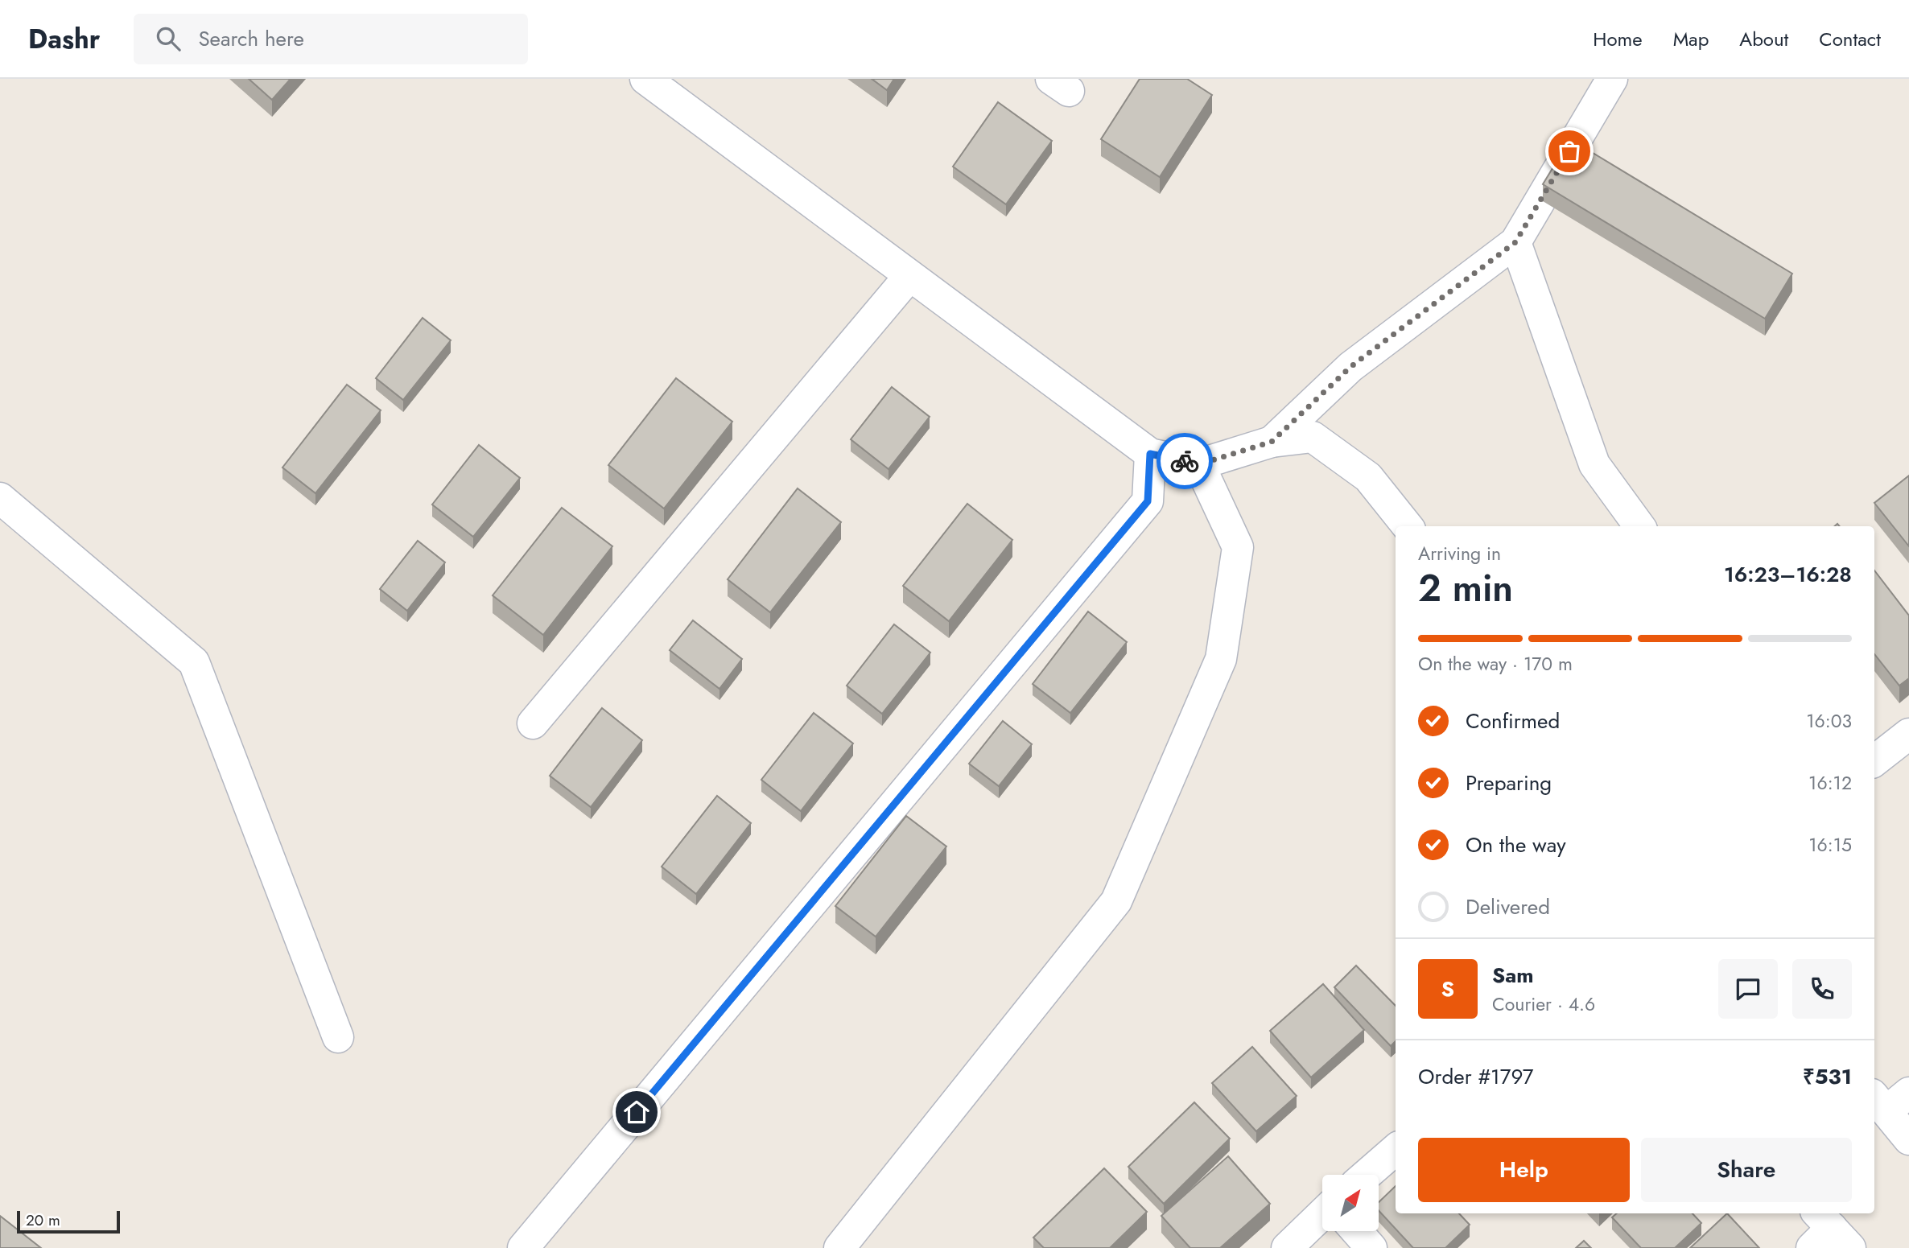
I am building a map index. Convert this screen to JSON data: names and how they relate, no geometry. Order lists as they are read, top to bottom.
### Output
{
  "scale_bar": "20 m",
  "north": "top right",
  "page": {
    "header": "Dashr",
    "search": "Search here",
    "nav": [
      "Home",
      "Map",
      "About",
      "Contact"
    ],
    "heading": ["2 min", "Arriving in", "16:23–16:28"],
    "panel": [
      "Sam",
      "Courier · 4.6",
      "Order #1797",
      "₹531"
    ],
    "bar": "On the way · 170 m",
    "list": [
      ["Confirmed", "16:03"],
      ["Preparing", "16:12"],
      ["On the way", "16:15"],
      "Delivered"
    ],
    "round": "S",
    "buttons": ["Help", "Share"],
    "scale": "20 m"
  }
}
